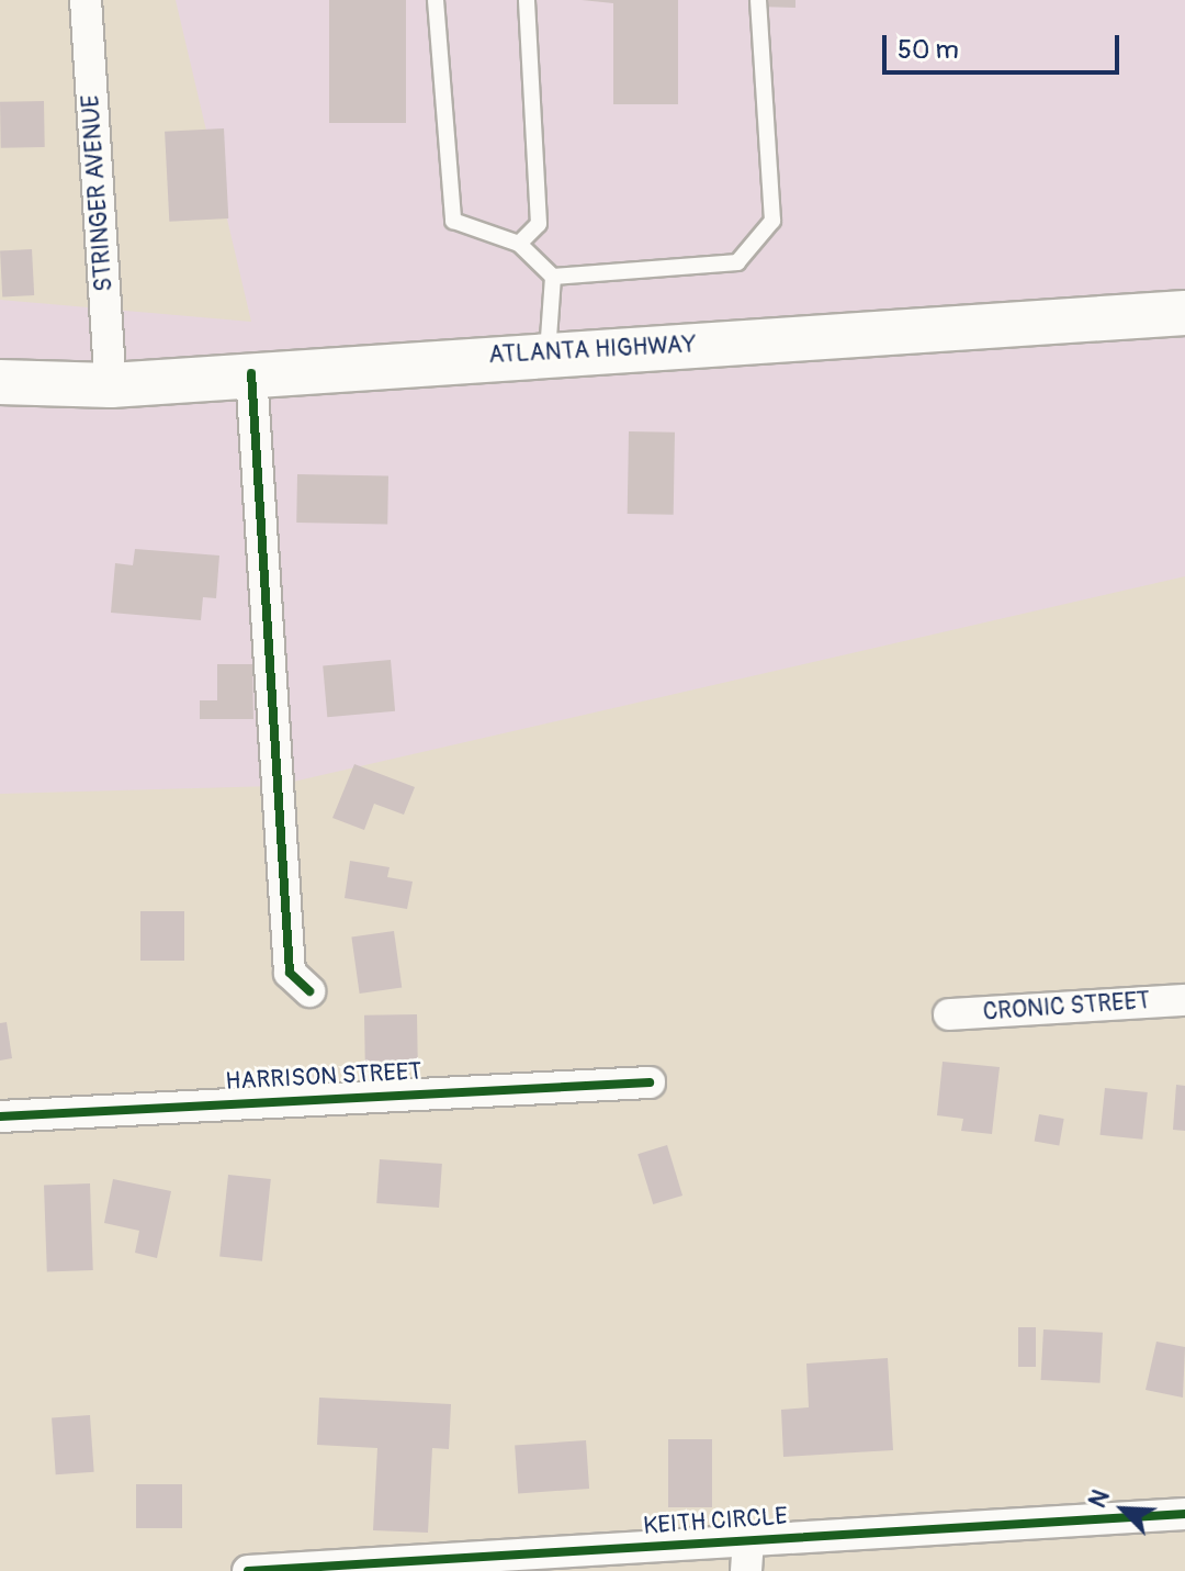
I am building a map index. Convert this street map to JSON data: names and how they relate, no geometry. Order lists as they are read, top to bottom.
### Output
{
  "streets": {
    "main road": ["ATLANTA HIGHWAY"],
    "street": [
      "STRINGER AVENUE",
      "CRONIC STREET",
      "HARRISON STREET",
      "KEITH CIRCLE"
    ]
  },
  "crossings": [
    ["STRINGER AVENUE", "ATLANTA HIGHWAY"]
  ],
  "scale_bar": "50 m",
  "north": "top left"
}
